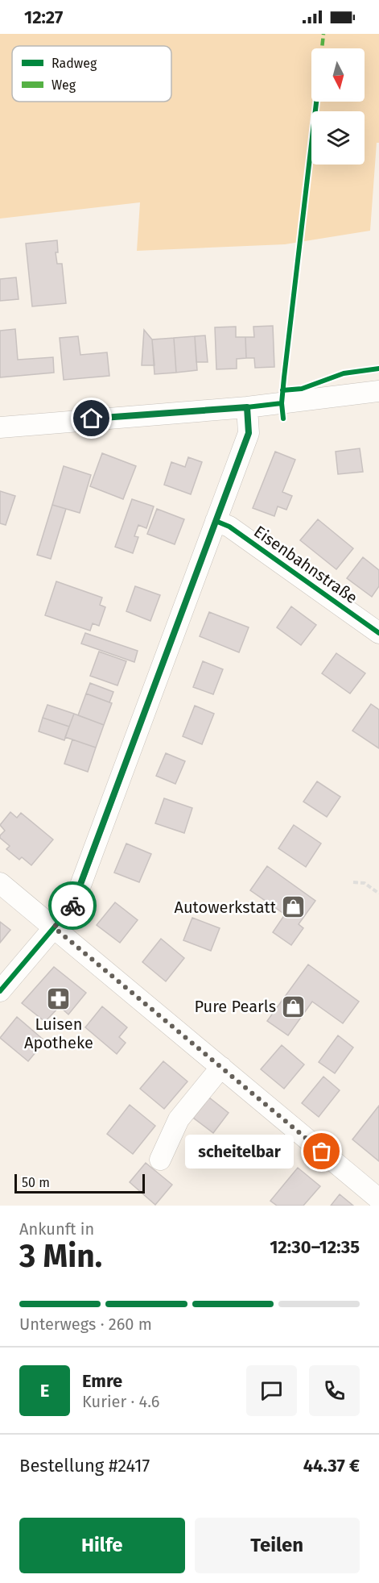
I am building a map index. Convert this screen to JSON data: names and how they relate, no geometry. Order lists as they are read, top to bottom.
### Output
{
  "streets": {
    "street": ["Eisenbahnstraße"]
  },
  "places": {
    "shop": ["Autowerkstatt", "Pure Pearls"],
    "pharmacy": ["Luisen Apotheke"],
    "other": ["scheitelbar"]
  },
  "legend": ["Radweg", "Weg"],
  "scale_bar": "50 m",
  "north": "bottom",
  "page": {
    "status": "12:27",
    "bubble": "scheitelbar",
    "scale": "50 m",
    "heading": ["3 Min.", "Ankunft in", "12:30–12:35"],
    "panel": [
      "Emre",
      "Kurier · 4.6",
      "Bestellung #2417",
      "44.37 €"
    ],
    "bar": "Unterwegs · 260 m",
    "round": "E",
    "buttons": ["Hilfe", "Teilen"]
  }
}
